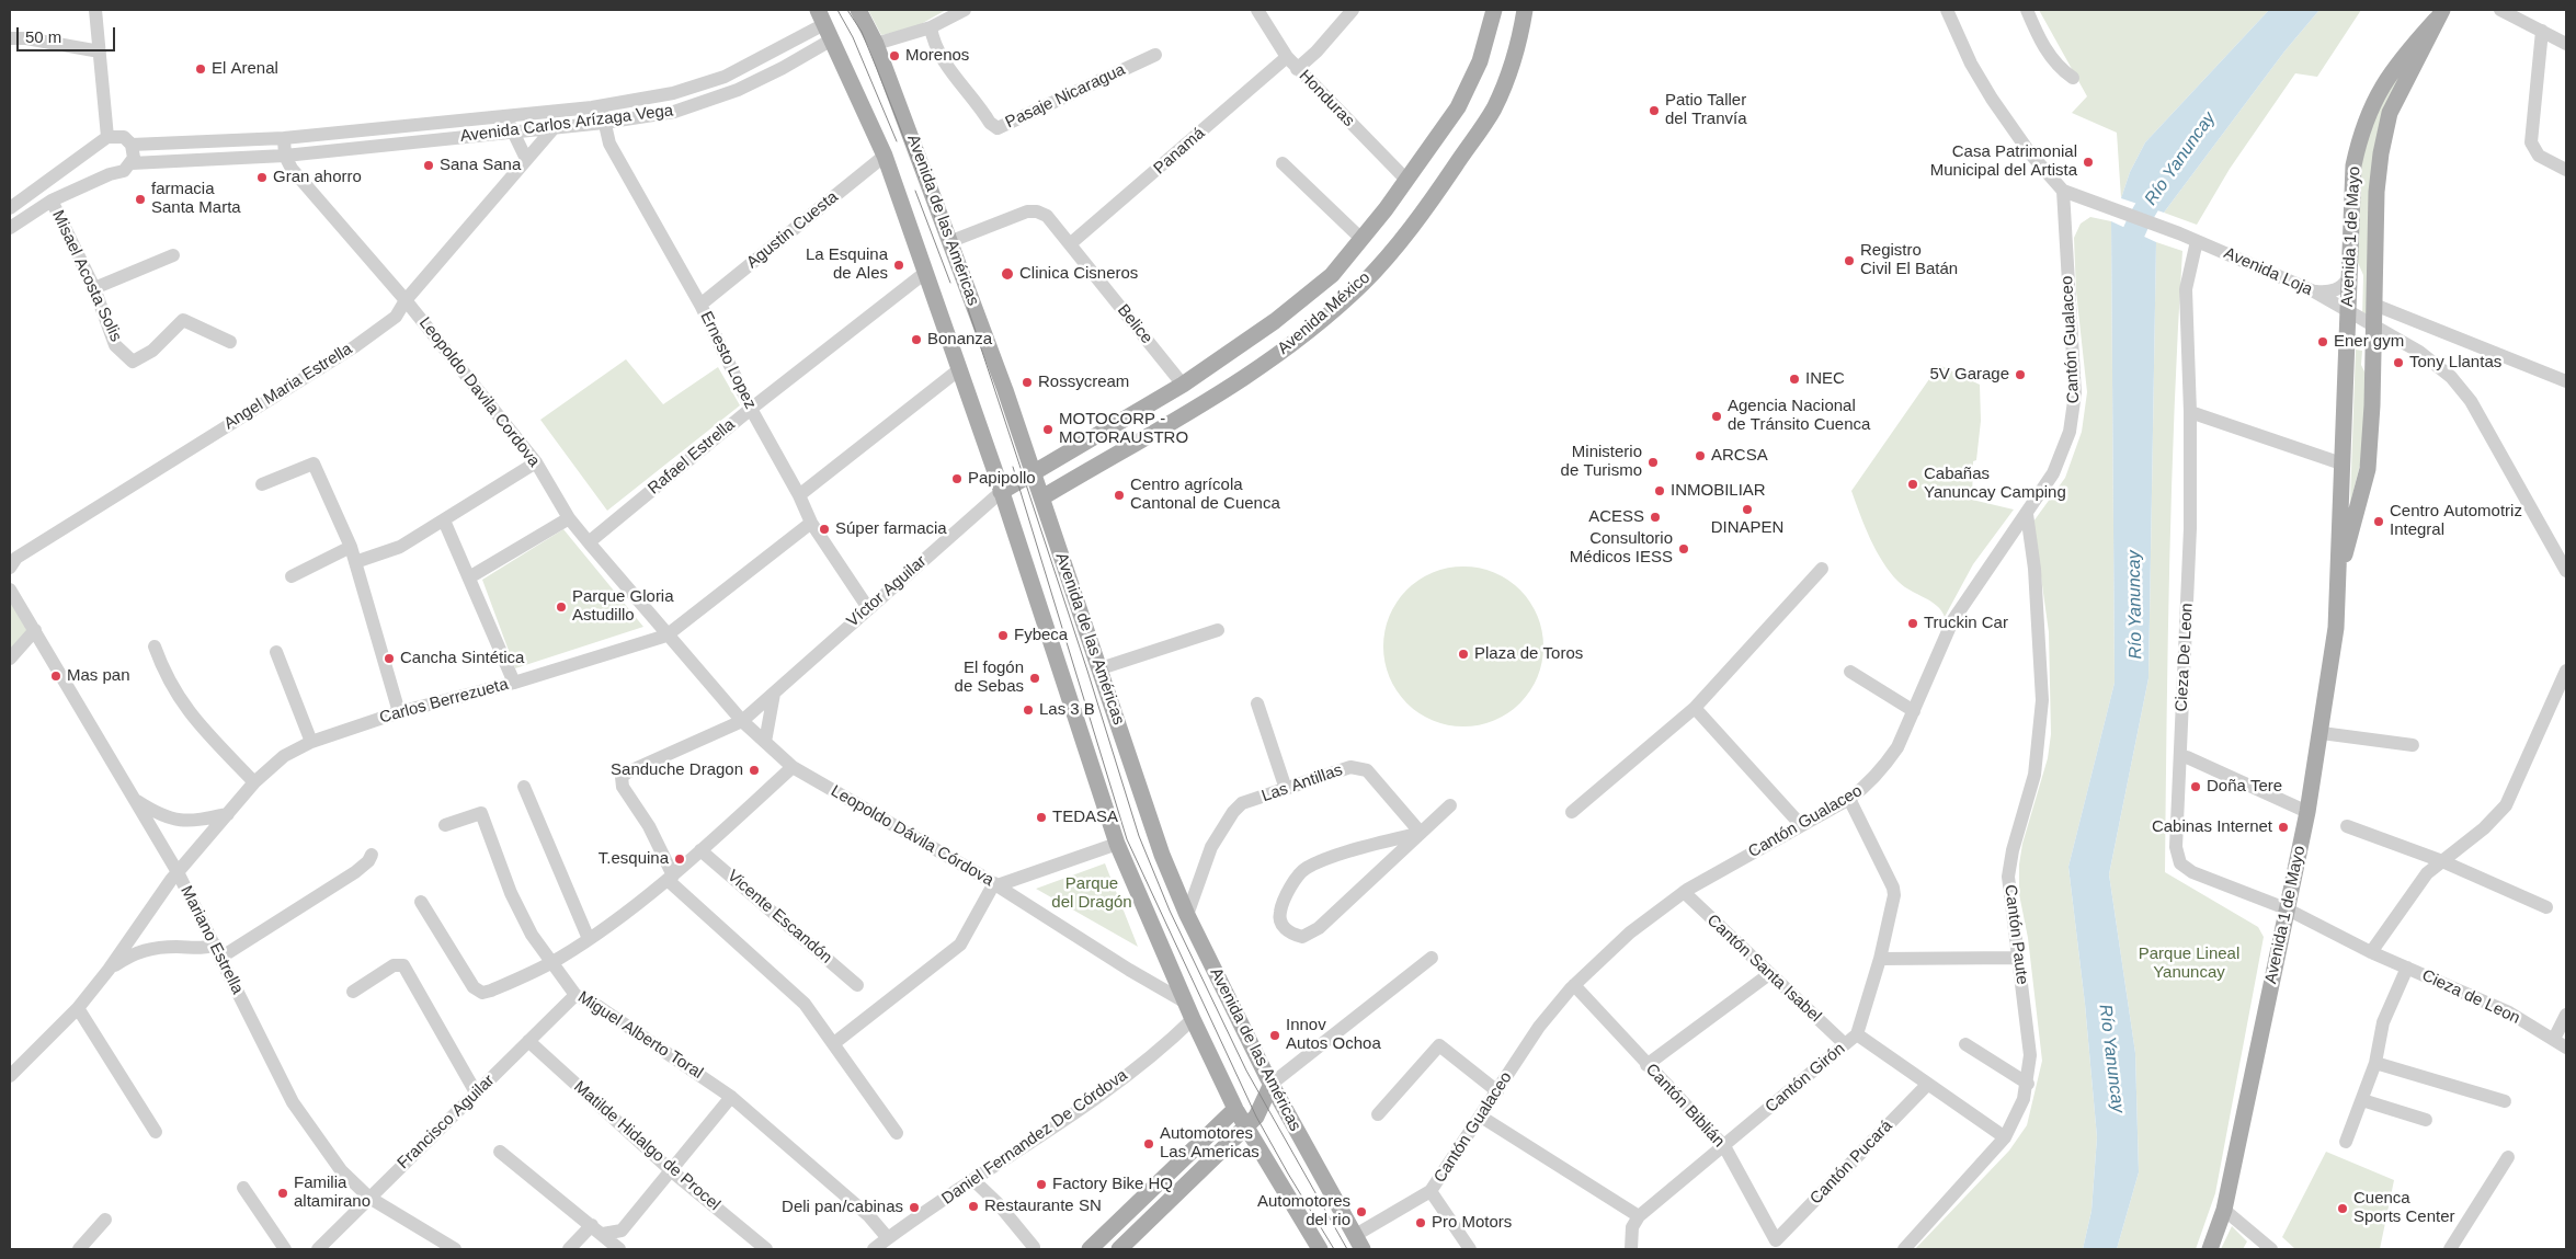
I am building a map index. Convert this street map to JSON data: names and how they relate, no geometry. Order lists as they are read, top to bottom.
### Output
{
  "streets": {
    "main road": ["Avenida de las Américas", "Avenida 1 de Mayo", "Avenida México"],
    "street": [
      "Pasaje Nicaragua",
      "Honduras",
      "Avenida Carlos Arízaga Vega",
      "Panamá",
      "Agustin Cuesta",
      "Avenida Loja",
      "Misael Acosta Solis",
      "Belice",
      "Cantón Gualaceo",
      "Ernesto Lopez",
      "Angel Maria Estrella",
      "Leopoldo Davila Cordova",
      "Rafael Estrella",
      "Víctor Aguilar",
      "Cieza De Leon",
      "Carlos Berrezueta",
      "Las Antillas",
      "Leopoldo Dávila Córdova",
      "Vicente Escandón",
      "Cantón Paute",
      "Mariano Estrella",
      "Cantón Santa Isabel",
      "Cieza de Leon",
      "Miguel Alberto Toral",
      "Cantón Girón",
      "Cantón Biblián",
      "Francisco Aguilar",
      "Daniel Fernandez De Córdova",
      "Matilde Hidalgo de Procel",
      "Cantón Pucará"
    ]
  },
  "crossings": [
    ["Honduras", "Panamá"],
    ["Honduras", "Avenida México"],
    ["Avenida Carlos Arízaga Vega", "Avenida de las Américas"],
    ["Avenida Carlos Arízaga Vega", "Misael Acosta Solis"],
    ["Avenida Carlos Arízaga Vega", "Ernesto Lopez"],
    ["Avenida Carlos Arízaga Vega", "Angel Maria Estrella"],
    ["Avenida Carlos Arízaga Vega", "Leopoldo Davila Cordova"],
    ["Panamá", "Belice"],
    ["Avenida de las Américas", "Agustin Cuesta"],
    ["Avenida de las Américas", "Avenida México"],
    ["Avenida de las Américas", "Belice"],
    ["Avenida de las Américas", "Cantón Gualaceo"],
    ["Avenida de las Américas", "Rafael Estrella"],
    ["Avenida de las Américas", "Víctor Aguilar"],
    ["Avenida de las Américas", "Las Antillas"],
    ["Avenida de las Américas", "Leopoldo Dávila Córdova"],
    ["Avenida de las Américas", "Daniel Fernandez De Córdova"],
    ["Agustin Cuesta", "Ernesto Lopez"],
    ["Avenida 1 de Mayo", "Avenida Loja"],
    ["Avenida 1 de Mayo", "Cieza De Leon"],
    ["Avenida Loja", "Cantón Gualaceo"],
    ["Avenida Loja", "Cieza De Leon"],
    ["Avenida México", "Belice"],
    ["Avenida México", "Víctor Aguilar"],
    ["Cantón Gualaceo", "Cantón Paute"],
    ["Cantón Gualaceo", "Cantón Santa Isabel"],
    ["Cantón Gualaceo", "Cantón Girón"],
    ["Cantón Gualaceo", "Cantón Biblián"],
    ["Ernesto Lopez", "Rafael Estrella"],
    ["Ernesto Lopez", "Víctor Aguilar"],
    ["Ernesto Lopez", "Carlos Berrezueta"],
    ["Angel Maria Estrella", "Leopoldo Davila Cordova"],
    ["Leopoldo Davila Cordova", "Rafael Estrella"],
    ["Leopoldo Davila Cordova", "Carlos Berrezueta"],
    ["Leopoldo Davila Cordova", "Leopoldo Dávila Córdova"],
    ["Víctor Aguilar", "Leopoldo Dávila Córdova"],
    ["Cieza De Leon", "Cieza de Leon"],
    ["Carlos Berrezueta", "Leopoldo Dávila Córdova"],
    ["Carlos Berrezueta", "Mariano Estrella"],
    ["Mariano Estrella", "Francisco Aguilar"],
    ["Cantón Santa Isabel", "Cantón Girón"],
    ["Miguel Alberto Toral", "Francisco Aguilar"],
    ["Miguel Alberto Toral", "Daniel Fernandez De Córdova"],
    ["Cantón Girón", "Cantón Biblián"],
    ["Cantón Biblián", "Cantón Pucará"],
    ["Francisco Aguilar", "Matilde Hidalgo de Procel"]
  ],
  "water": ["Río Yanuncay"],
  "parks": ["Parque del Dragón", "Parque Lineal Yanuncay"],
  "places": [
    "Morenos",
    "El Arenal",
    "Patio Taller del Tranvía",
    "Casa Patrimonial Municipal del Artista",
    "Sana Sana",
    "Gran ahorro",
    "farmacia Santa Marta",
    "Registro Civil El Batán",
    "La Esquina de Ales",
    "Clinica Cisneros",
    "Bonanza",
    "Ener gym",
    "Tony Llantas",
    "5V Garage",
    "INEC",
    "Rossycream",
    "Agencia Nacional de Tránsito Cuenca",
    "MOTOCORP - MOTORAUSTRO",
    "ARCSA",
    "Ministerio de Turismo",
    "Papipollo",
    "Cabañas Yanuncay Camping",
    "INMOBILIAR",
    "Centro agrícola Cantonal de Cuenca",
    "DINAPEN",
    "ACESS",
    "Centro Automotriz Integral",
    "Súper farmacia",
    "Consultorio Médicos IESS",
    "Parque Gloria Astudillo",
    "Truckin Car",
    "Fybeca",
    "Plaza de Toros",
    "Cancha Sintética",
    "Mas pan",
    "El fogón de Sebas",
    "Las 3 B",
    "Sanduche Dragon",
    "Doña Tere",
    "TEDASA",
    "Cabinas Internet",
    "T.esquina",
    "Innov Autos Ochoa",
    "Automotores Las Americas",
    "Factory Bike HQ",
    "Familia altamirano",
    "Restaurante SN",
    "Deli pan/cabinas",
    "Cuenca Sports Center",
    "Automotores del rio",
    "Pro Motors"
  ],
  "scale_bar": "50 m"
}
